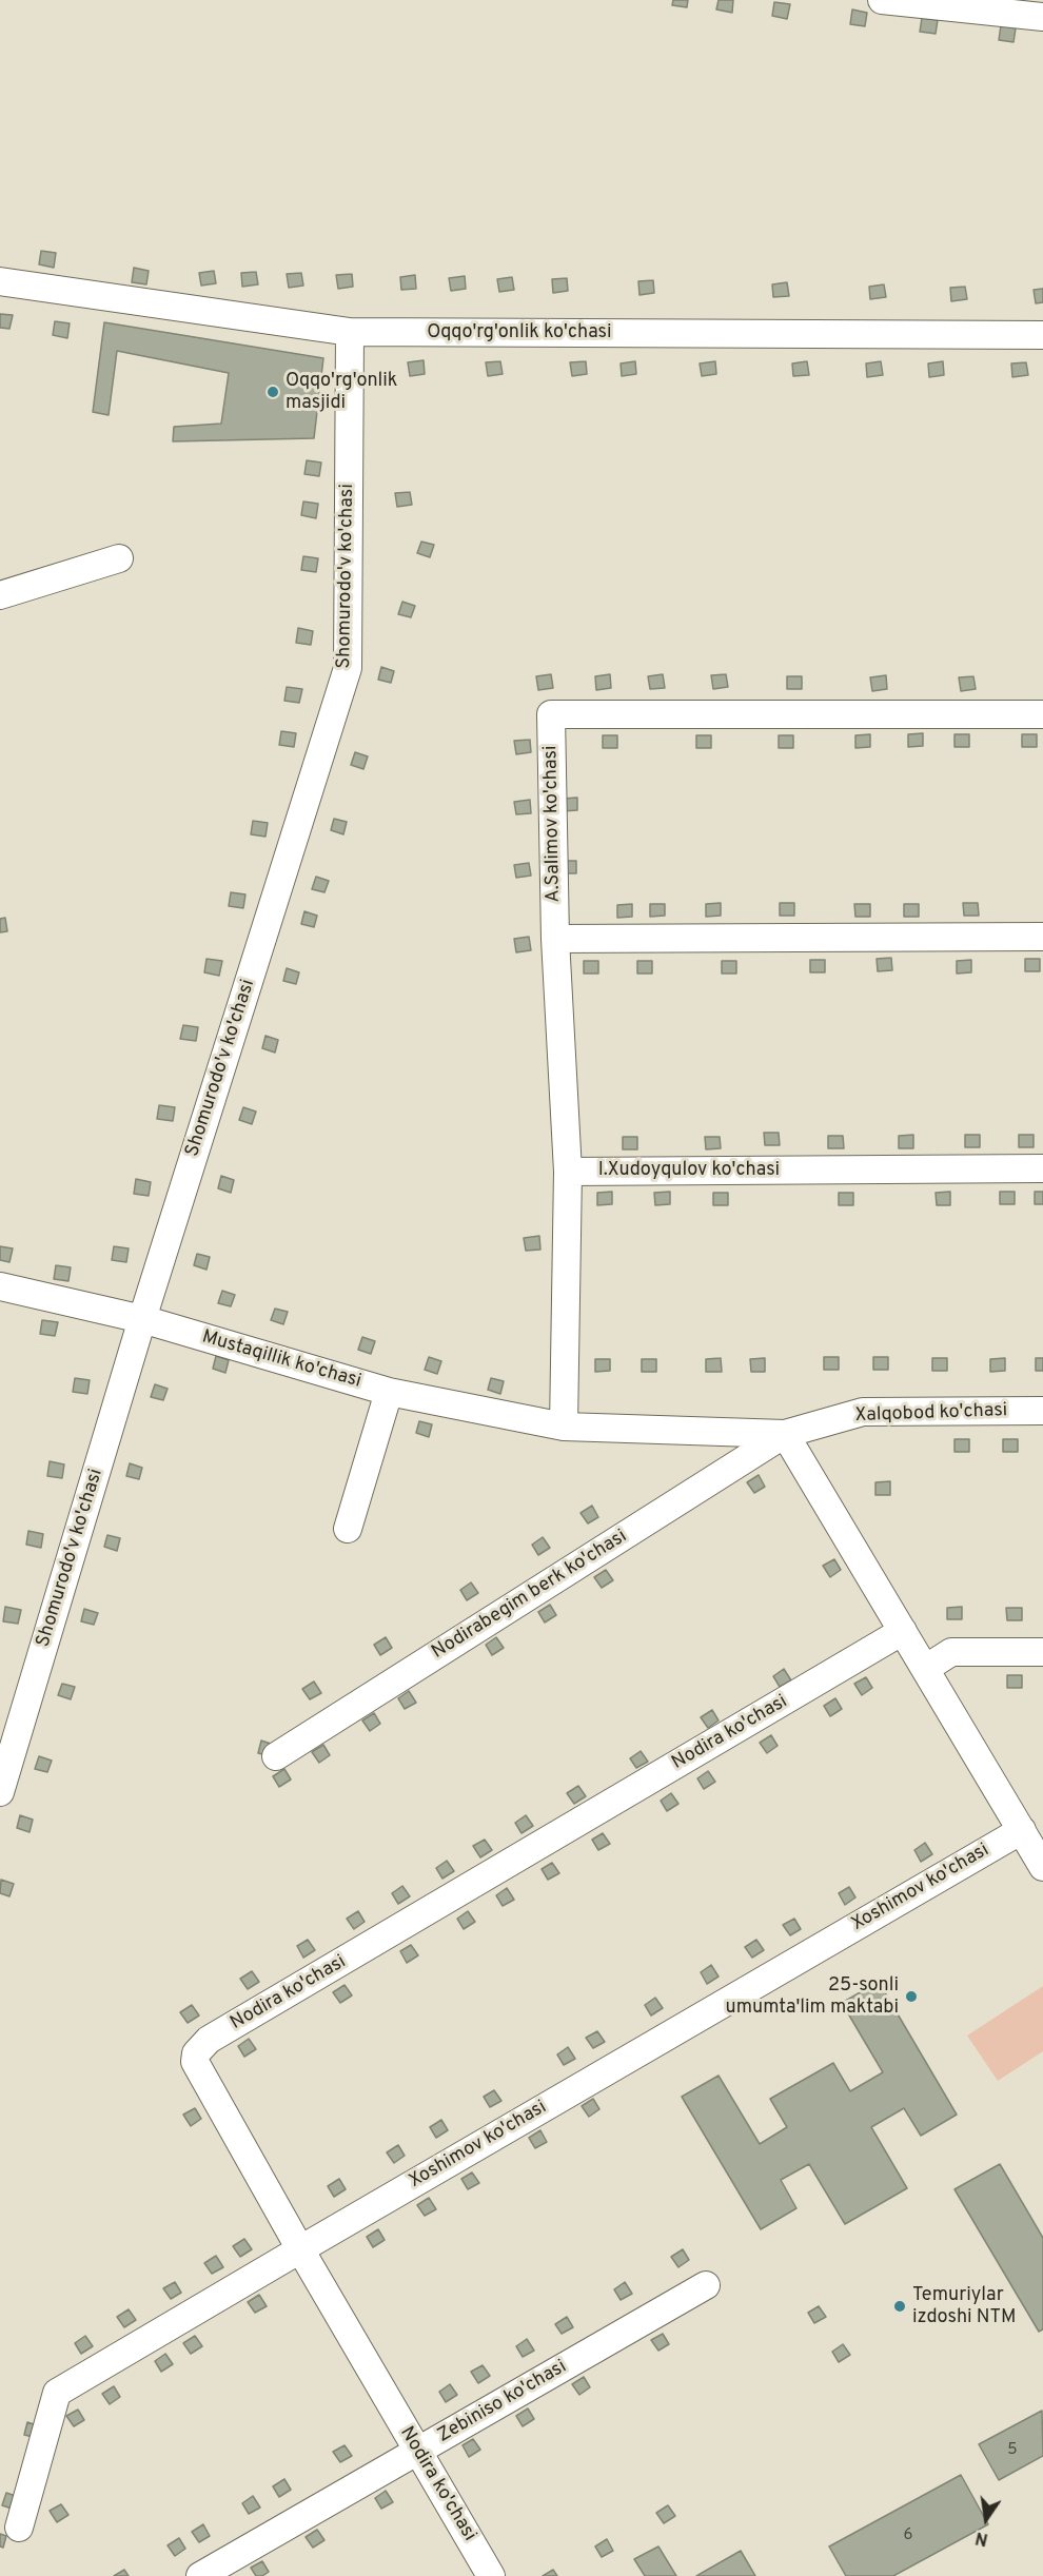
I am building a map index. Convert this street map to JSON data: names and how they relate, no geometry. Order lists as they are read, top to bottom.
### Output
{
  "streets": {
    "street": [
      "Oqqo'rg'onlik ko'chasi",
      "Shomurodo'v ko'chasi",
      "A.Salimov ko'chasi",
      "I.Xudoyqulov ko'chasi",
      "Mustaqillik ko'chasi",
      "Xalqobod ko'chasi",
      "Nodirabegim berk ko'chasi",
      "Nodira ko'chasi",
      "Xoshimov ko'chasi",
      "Zebiniso ko'chasi"
    ]
  },
  "crossings": [
    ["Oqqo'rg'onlik ko'chasi", "Shomurodo'v ko'chasi"],
    ["Shomurodo'v ko'chasi", "Mustaqillik ko'chasi"],
    ["Mustaqillik ko'chasi", "Xalqobod ko'chasi"],
    ["Mustaqillik ko'chasi", "Nodirabegim berk ko'chasi"],
    ["Xalqobod ko'chasi", "Nodirabegim berk ko'chasi"],
    ["Nodira ko'chasi", "Xoshimov ko'chasi"],
    ["Nodira ko'chasi", "Zebiniso ko'chasi"]
  ],
  "places": ["Oqqo'rg'onlik masjidi", "25-sonli umumta'lim maktabi", "Temuriylar izdoshi NTM"],
  "house_numbers": ["5", "6"],
  "north": "bottom"
}
